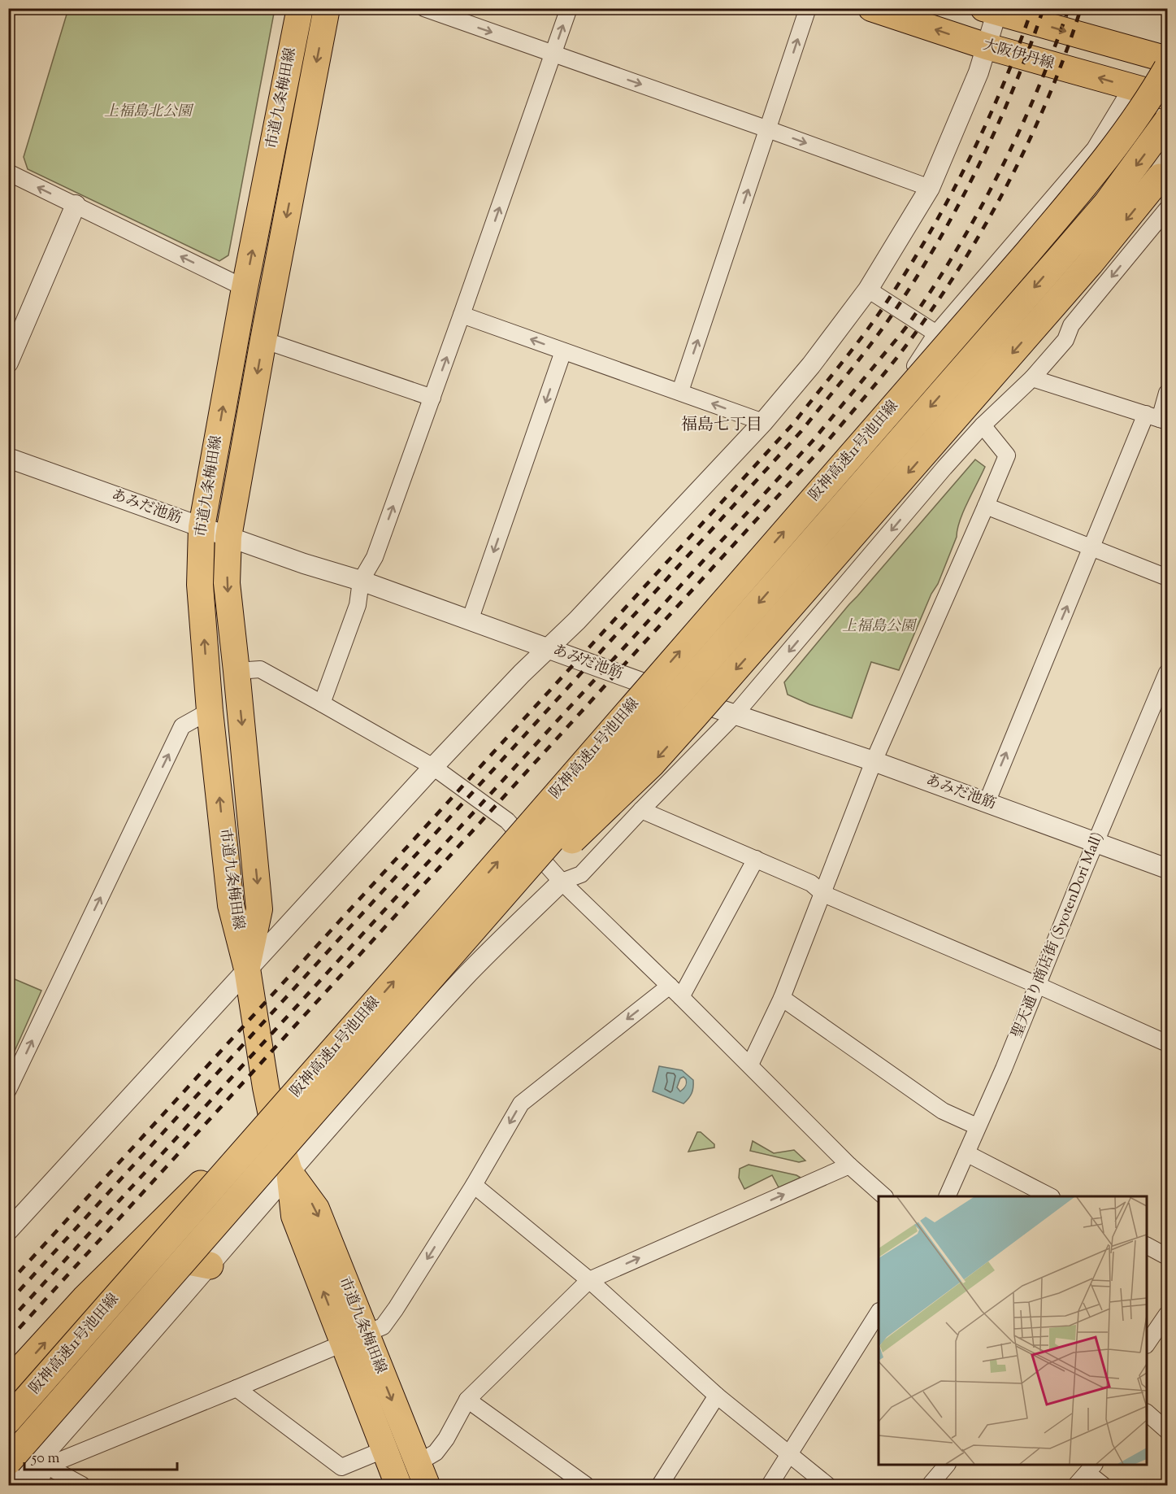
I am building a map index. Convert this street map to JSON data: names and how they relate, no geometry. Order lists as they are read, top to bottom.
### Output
{
  "streets": {
    "highway": ["阪神高速11号池田線"],
    "main road": ["大阪伊丹線", "市道九条梅田線"],
    "street": ["あみだ池筋", "聖天通り商店街 (SyotenDori Mall)"]
  },
  "crossings": [
    ["市道九条梅田線", "あみだ池筋"],
    ["あみだ池筋", "聖天通り商店街 (SyotenDori Mall)"]
  ],
  "districts": ["福島七丁目"],
  "parks": ["上福島北公園", "上福島公園"],
  "scale_bar": "50 m"
}
